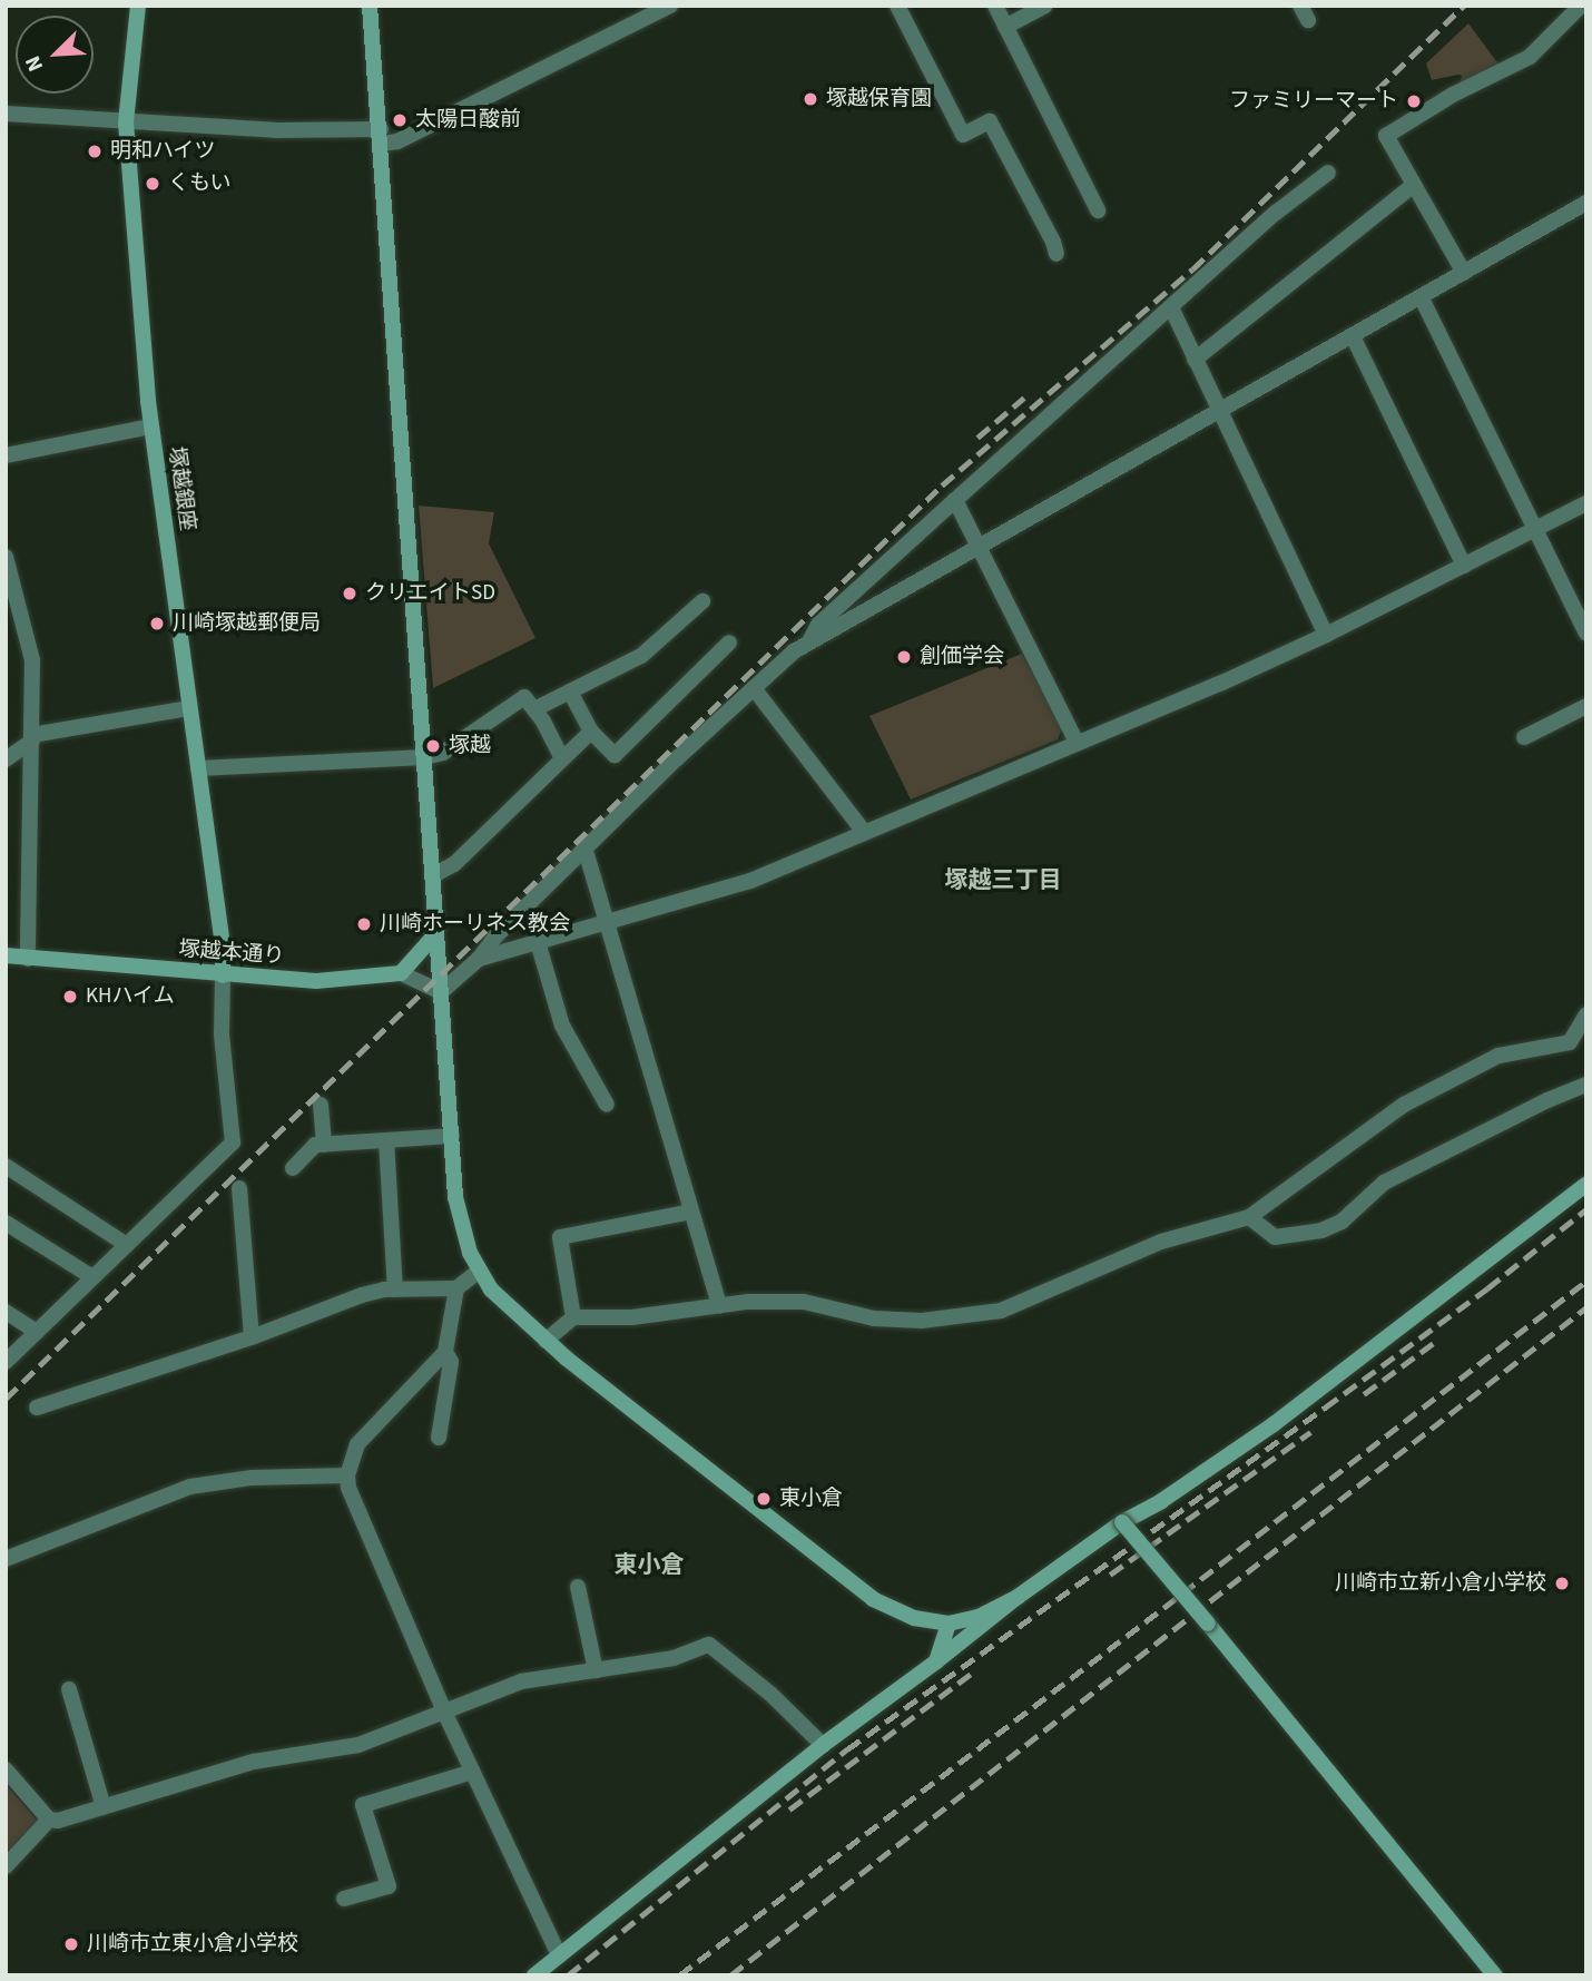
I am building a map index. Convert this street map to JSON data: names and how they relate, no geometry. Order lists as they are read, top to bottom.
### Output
{
  "streets": {
    "street": ["塚越銀座", "塚越本通り"]
  },
  "crossings": [
    ["塚越銀座", "塚越本通り"]
  ],
  "districts": ["塚越三丁目", "東小倉"],
  "places": [
    "塚越保育園",
    "ファミリーマート",
    "太陽日酸前",
    "明和ハイツ",
    "くもい",
    "クリエイトSD",
    "川崎塚越郵便局",
    "創価学会",
    "塚越",
    "川崎ホーリネス教会",
    "KHハイム",
    "東小倉",
    "川崎市立新小倉小学校",
    "川崎市立東小倉小学校"
  ],
  "north": "bottom left"
}
